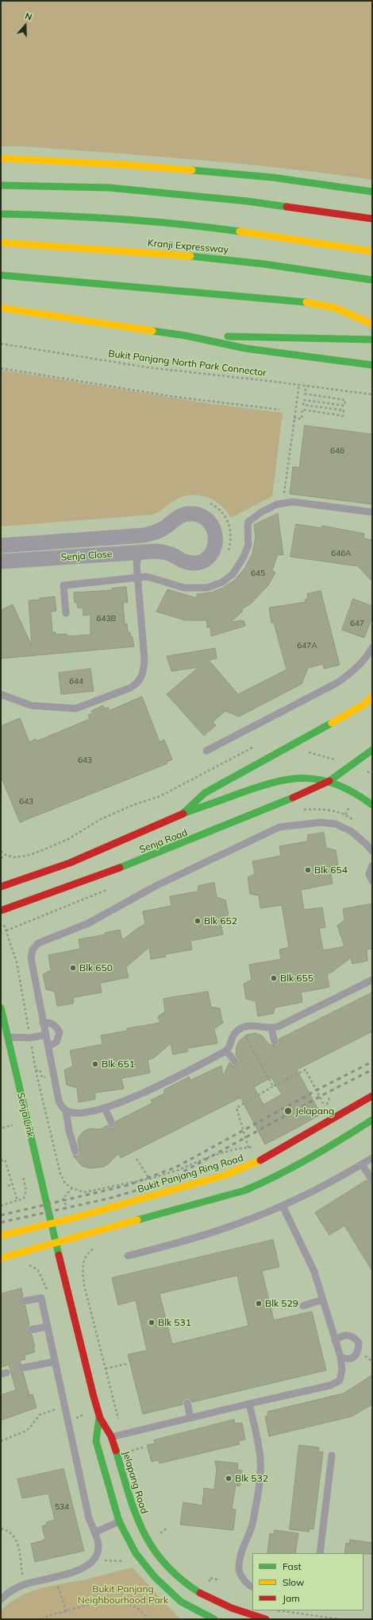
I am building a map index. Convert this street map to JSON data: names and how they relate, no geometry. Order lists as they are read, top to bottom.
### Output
{
  "streets": {
    "main road": [
      "Kranji Expressway",
      "Senja Road",
      "Senja Link",
      "Bukit Panjang Ring Road",
      "Jelapang Road"
    ],
    "street": ["Senja Close"],
    "path": ["Bukit Panjang North Park Connector"]
  },
  "crossings": [
    ["Senja Link", "Bukit Panjang Ring Road"],
    ["Senja Link", "Jelapang Road"],
    ["Bukit Panjang Ring Road", "Jelapang Road"]
  ],
  "parks": ["Bukit Panjang Neighbourhood Park"],
  "places": [
    "Blk 654",
    "Blk 652",
    "Blk 650",
    "Blk 655",
    "Blk 651",
    "Jelapang",
    "Blk 529",
    "Blk 531",
    "Blk 532"
  ],
  "house_numbers": [
    "646",
    "646A",
    "645",
    "643B",
    "647",
    "647A",
    "644",
    "643",
    "643",
    "534"
  ],
  "legend": ["Fast", "Slow", "Jam"],
  "north": "top"
}
